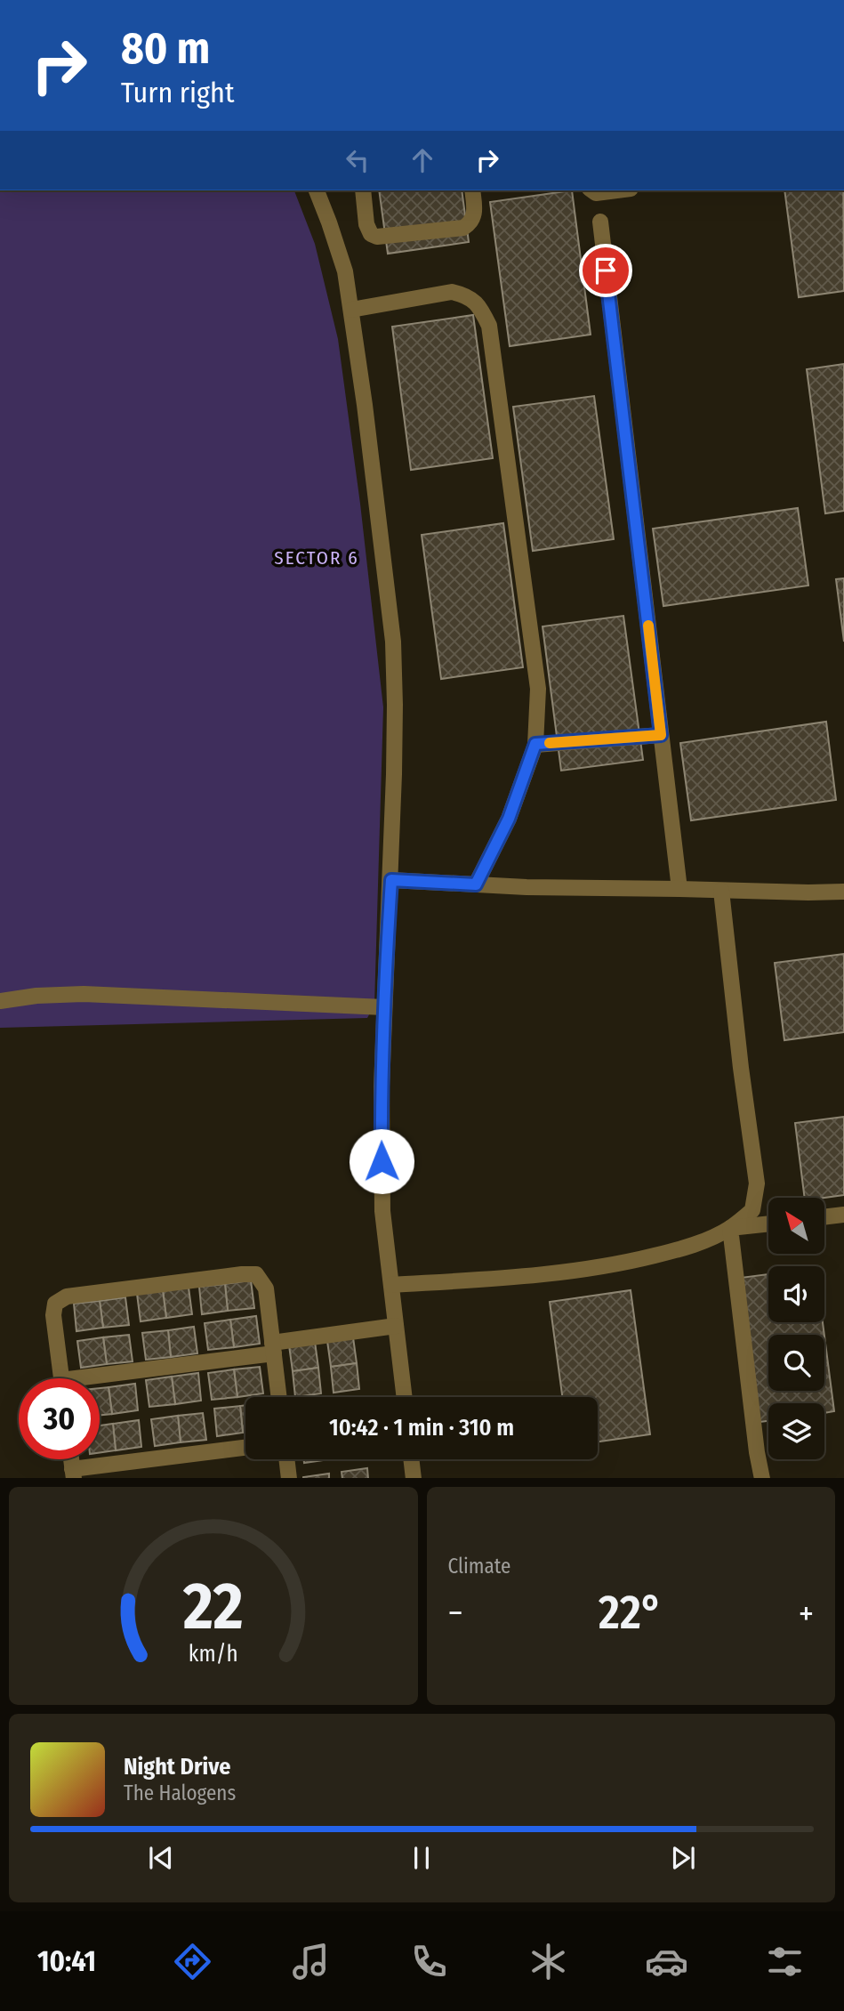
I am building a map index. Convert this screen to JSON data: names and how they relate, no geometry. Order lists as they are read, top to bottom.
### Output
{
  "districts": ["SECTOR 6"],
  "north": "top left",
  "page": {
    "turn": ["80 m", "Turn right"],
    "limit": "30",
    "trip": "10:42 · 1 min · 310 m",
    "tile": "Climate",
    "heat": ["−", "22°", "+"],
    "song": ["Night Drive", "The Halogens"],
    "tabs": "10:41",
    "gauge": ["22", "km/h"]
  }
}
